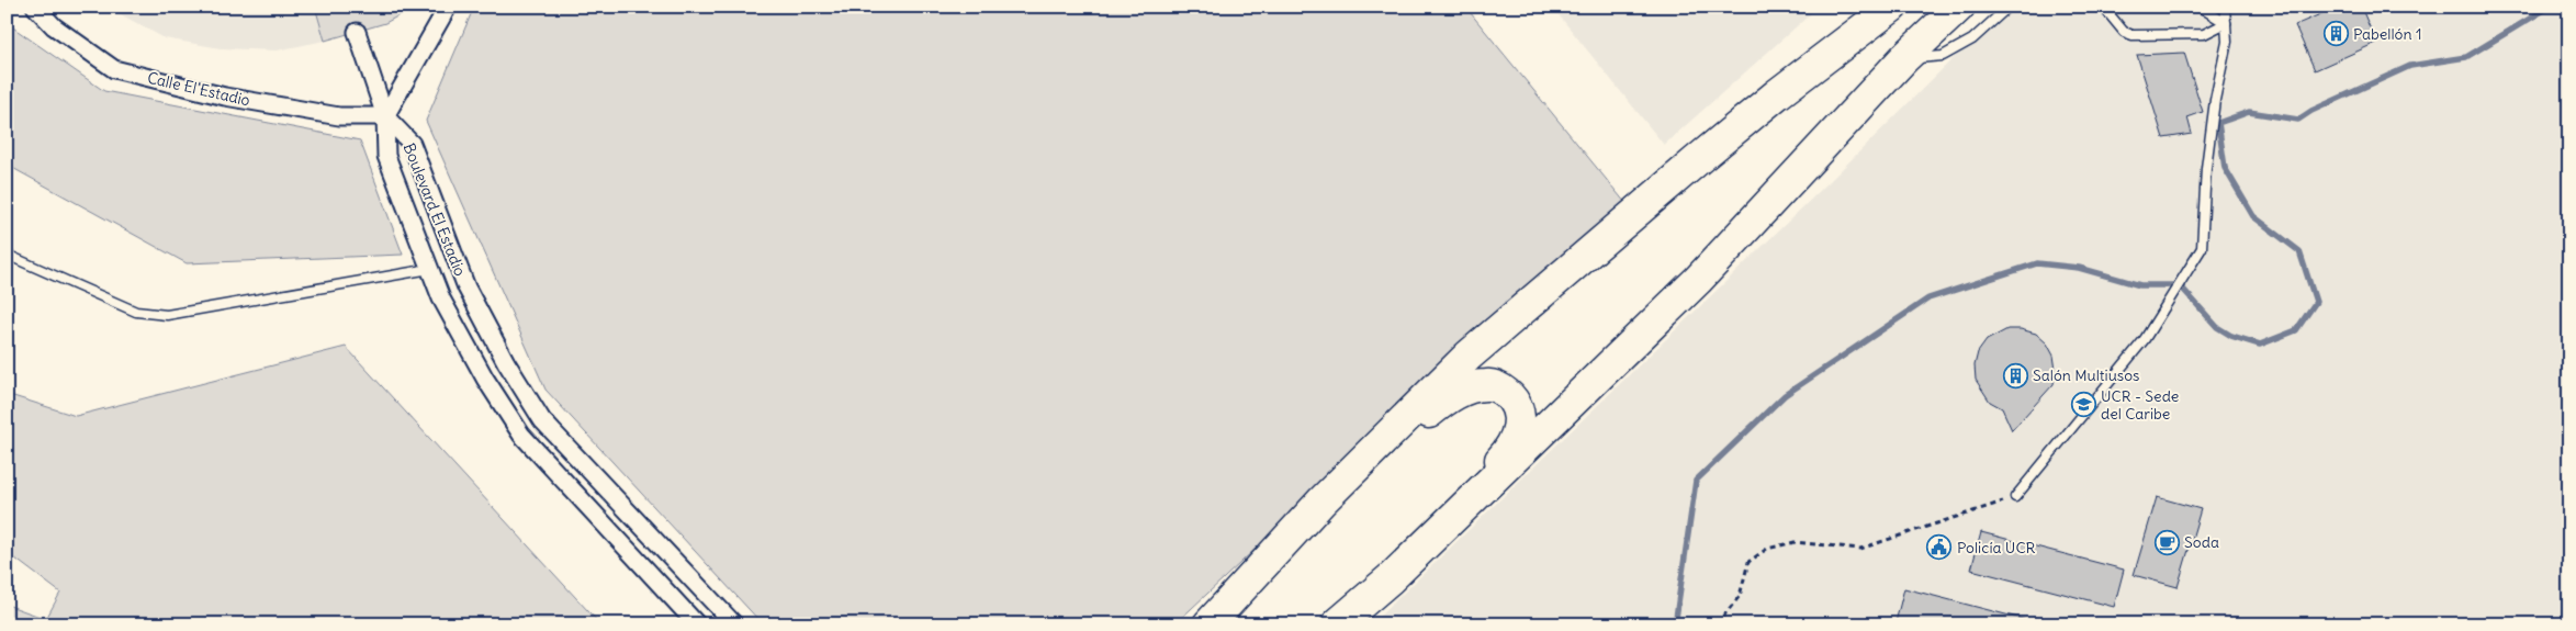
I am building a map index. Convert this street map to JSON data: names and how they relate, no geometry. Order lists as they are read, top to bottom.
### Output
{
  "streets": {
    "street": ["Calle El Estadio", "Boulevard El Estadio"]
  },
  "crossings": [
    ["Calle El Estadio", "Boulevard El Estadio"]
  ],
  "places": {
    "building": ["Pabellón 1", "Salón Multiusos"],
    "school or university": ["UCR - Sede del Caribe"],
    "cafe": ["Soda"],
    "public building": ["Policía UCR"]
  }
}
